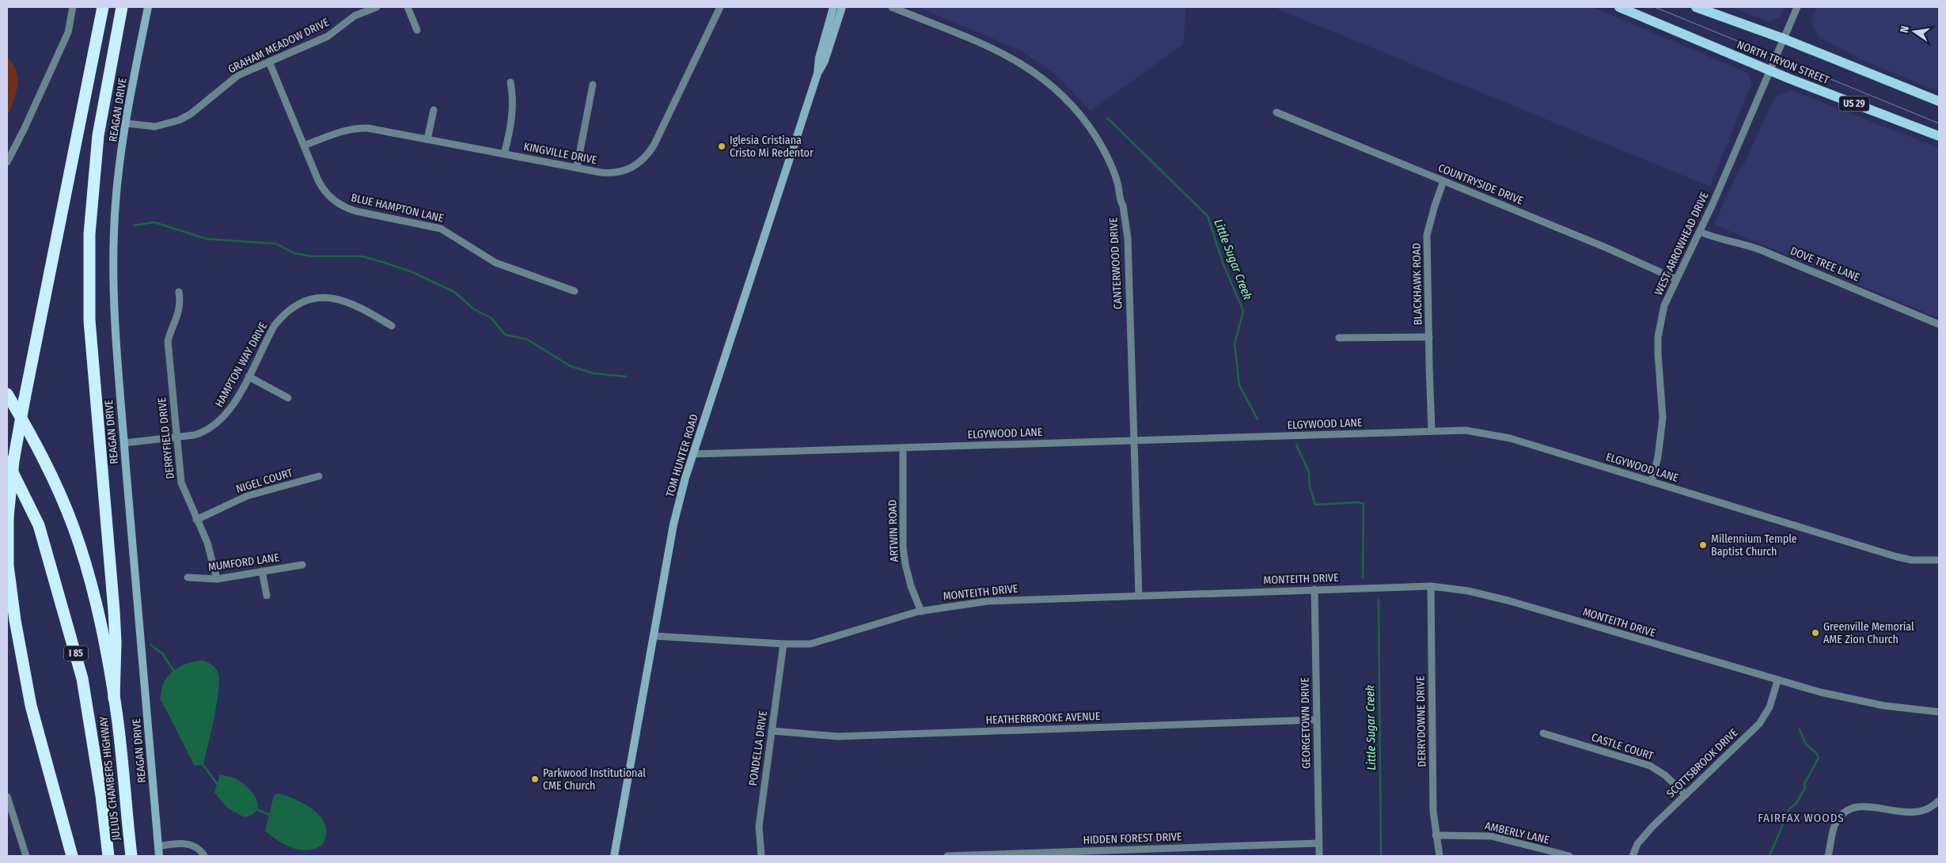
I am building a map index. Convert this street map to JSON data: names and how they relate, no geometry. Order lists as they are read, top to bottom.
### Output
{
  "streets": {
    "highway": ["I 85", "JULIUS CHAMBERS HIGHWAY"],
    "main road": ["NORTH TRYON STREET", "US 29"],
    "street": [
      "GRAHAM MEADOW DRIVE",
      "REAGAN DRIVE",
      "KINGVILLE DRIVE",
      "COUNTRYSIDE DRIVE",
      "BLUE HAMPTON LANE",
      "WEST ARROWHEAD DRIVE",
      "CANTERWOOD DRIVE",
      "DOVE TREE LANE",
      "BLACKHAWK ROAD",
      "HAMPTON WAY DRIVE",
      "ELGYWOOD LANE",
      "DERRYFIELD DRIVE",
      "TOM HUNTER ROAD",
      "NIGEL COURT",
      "ARTWIN ROAD",
      "MUMFORD LANE",
      "MONTEITH DRIVE",
      "HEATHERBROOKE AVENUE",
      "DERRYDOWNE DRIVE",
      "GEORGETOWN DRIVE",
      "CASTLE COURT",
      "PONDELLA DRIVE",
      "SCOTTSBROOK DRIVE",
      "AMBERLY LANE",
      "HIDDEN FOREST DRIVE"
    ]
  },
  "crossings": [
    ["GRAHAM MEADOW DRIVE", "REAGAN DRIVE"],
    ["GRAHAM MEADOW DRIVE", "BLUE HAMPTON LANE"],
    ["NORTH TRYON STREET", "WEST ARROWHEAD DRIVE"],
    ["REAGAN DRIVE", "HAMPTON WAY DRIVE"],
    ["KINGVILLE DRIVE", "BLUE HAMPTON LANE"],
    ["COUNTRYSIDE DRIVE", "WEST ARROWHEAD DRIVE"],
    ["COUNTRYSIDE DRIVE", "BLACKHAWK ROAD"],
    ["WEST ARROWHEAD DRIVE", "DOVE TREE LANE"],
    ["WEST ARROWHEAD DRIVE", "ELGYWOOD LANE"],
    ["CANTERWOOD DRIVE", "ELGYWOOD LANE"],
    ["CANTERWOOD DRIVE", "MONTEITH DRIVE"],
    ["BLACKHAWK ROAD", "ELGYWOOD LANE"],
    ["HAMPTON WAY DRIVE", "DERRYFIELD DRIVE"],
    ["ELGYWOOD LANE", "TOM HUNTER ROAD"],
    ["ELGYWOOD LANE", "ARTWIN ROAD"],
    ["DERRYFIELD DRIVE", "NIGEL COURT"],
    ["DERRYFIELD DRIVE", "MUMFORD LANE"],
    ["TOM HUNTER ROAD", "MONTEITH DRIVE"],
    ["ARTWIN ROAD", "MONTEITH DRIVE"],
    ["MONTEITH DRIVE", "DERRYDOWNE DRIVE"],
    ["MONTEITH DRIVE", "GEORGETOWN DRIVE"],
    ["MONTEITH DRIVE", "PONDELLA DRIVE"],
    ["MONTEITH DRIVE", "SCOTTSBROOK DRIVE"],
    ["I 85", "JULIUS CHAMBERS HIGHWAY"],
    ["HEATHERBROOKE AVENUE", "GEORGETOWN DRIVE"],
    ["HEATHERBROOKE AVENUE", "PONDELLA DRIVE"],
    ["DERRYDOWNE DRIVE", "AMBERLY LANE"],
    ["GEORGETOWN DRIVE", "HIDDEN FOREST DRIVE"],
    ["CASTLE COURT", "SCOTTSBROOK DRIVE"]
  ],
  "districts": ["FAIRFAX WOODS"],
  "water": ["Little Sugar Creek"],
  "places": [
    "Iglesia Cristiana Cristo Mi Redentor",
    "Millennium Temple Baptist Church",
    "Greenville Memorial AME Zion Church",
    "Parkwood Institutional CME Church"
  ],
  "north": "left"
}
